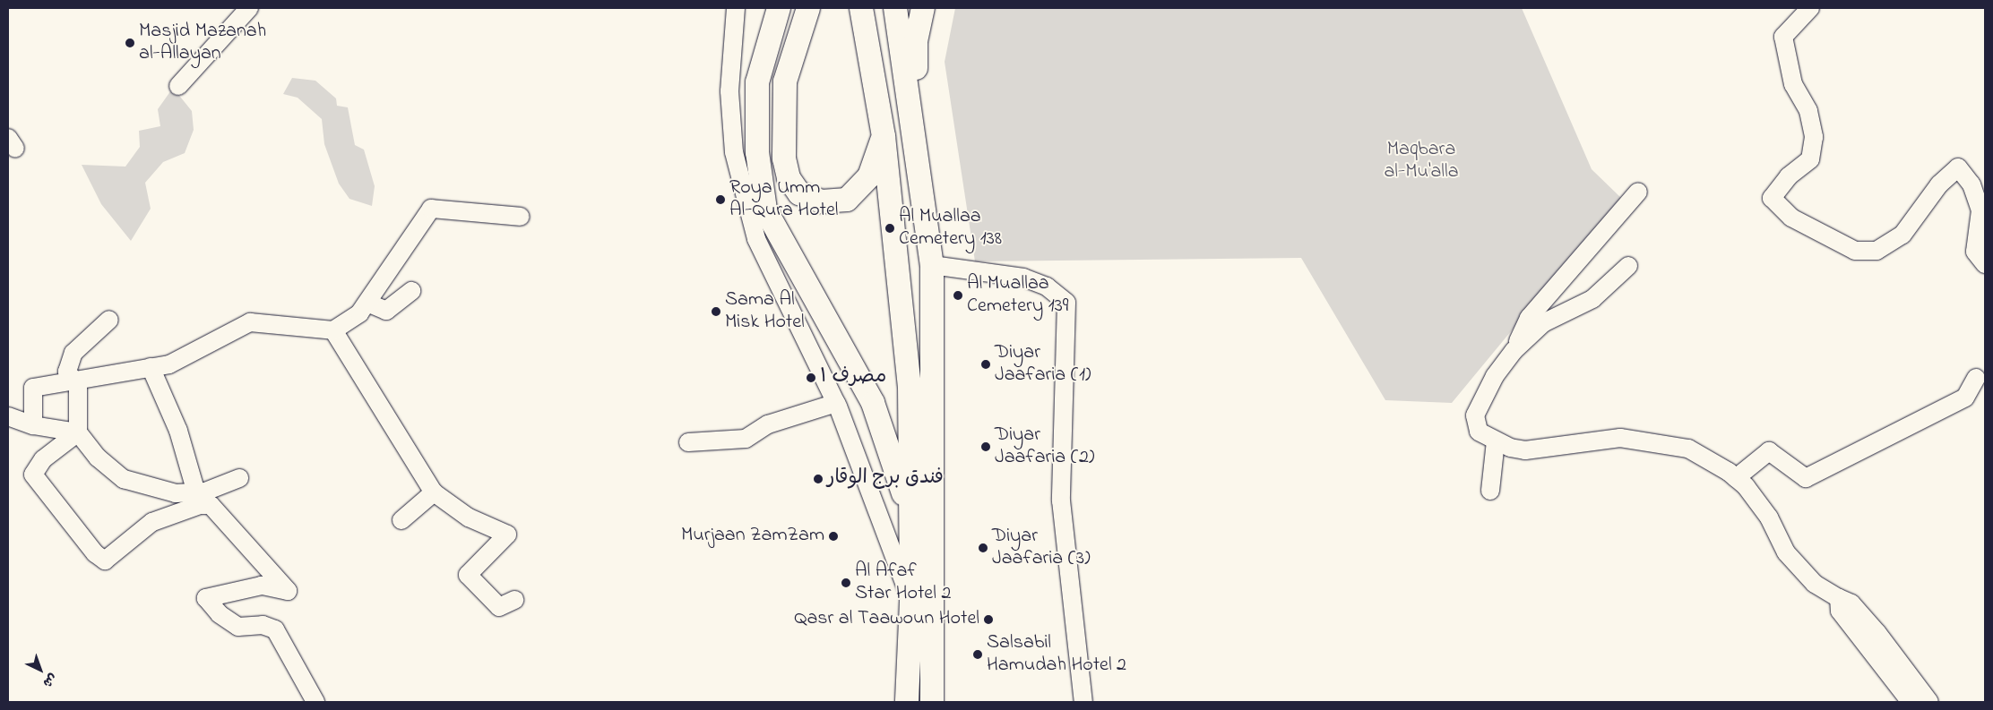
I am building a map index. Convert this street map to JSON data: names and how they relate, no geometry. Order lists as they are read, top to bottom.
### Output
{
  "parks": ["Maqbara al-Mu'alla"],
  "places": [
    "Masjid Mazanah al-Allayan",
    "Roya Umm Al-Qura Hotel",
    "Al Muallaa Cemetery 138",
    "Al Muallaa Cemetery 139",
    "Sama Al Misk Hotel",
    "Diyar Jaafaria (1)",
    "مصرف ١",
    "Diyar Jaafaria (2)",
    "فندق برج الوقار",
    "Murjaan ZamZam",
    "Diyar Jaafaria (3)",
    "Al Afaf Star Hotel 2",
    "Qasr al Taawoun Hotel",
    "Salsabil Hamudah Hotel 2"
  ],
  "north": "bottom right"
}
